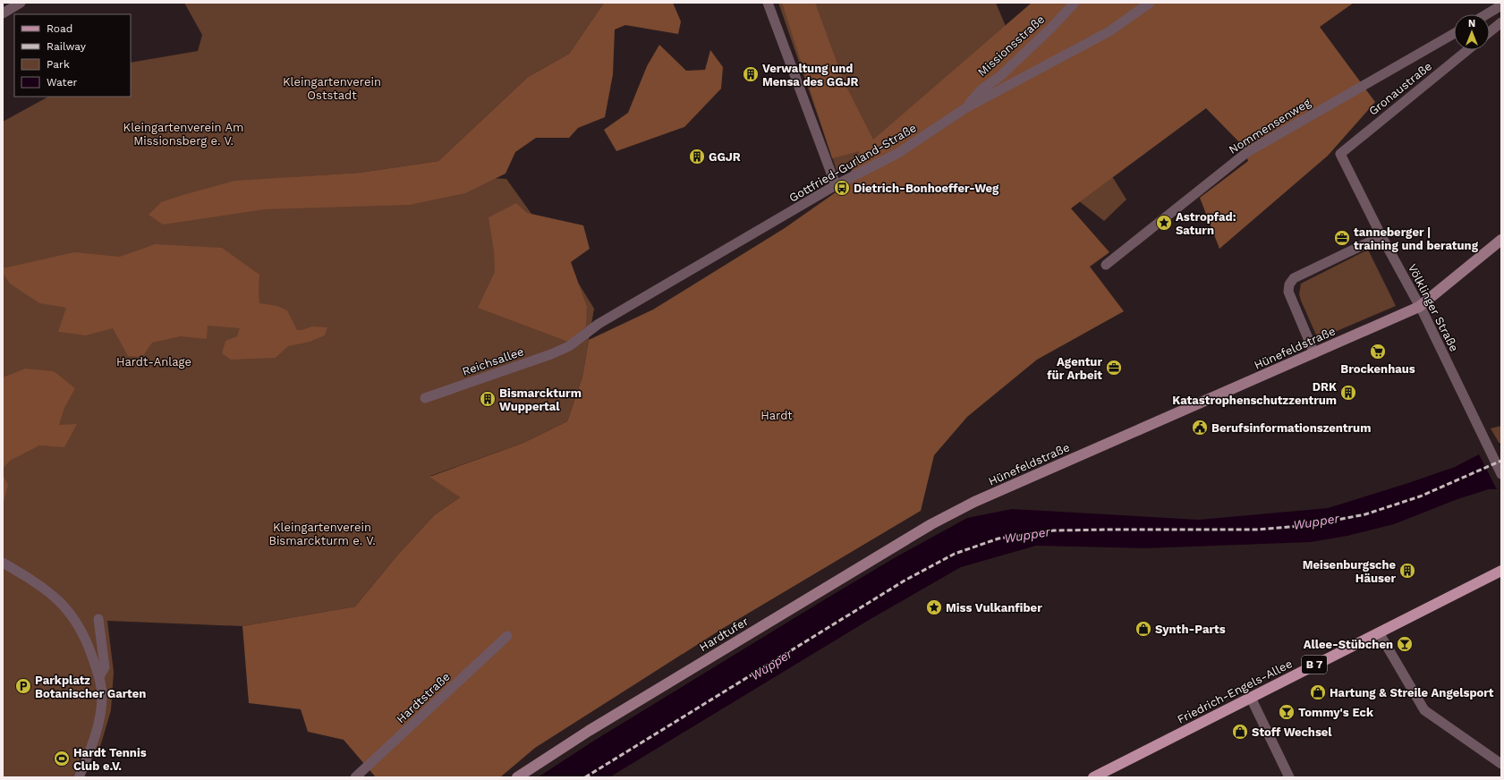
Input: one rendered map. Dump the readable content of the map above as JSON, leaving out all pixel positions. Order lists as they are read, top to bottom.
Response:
{
  "streets": {
    "main road": ["B 7", "Friedrich-Engels-Allee"],
    "street": [
      "Missionsstraße",
      "Gronaustraße",
      "Nommensenweg",
      "Gottfried-Gurland-Straße",
      "Völklinger Straße",
      "Hünefeldstraße",
      "Reichsallee",
      "Hardtufer",
      "Hardtstraße"
    ]
  },
  "crossings": [
    ["Missionsstraße", "Gottfried-Gurland-Straße"],
    ["Gronaustraße", "Völklinger Straße"],
    ["Gottfried-Gurland-Straße", "Reichsallee"],
    ["Völklinger Straße", "Hünefeldstraße"],
    ["Hünefeldstraße", "Hardtufer"]
  ],
  "water": ["Wupper"],
  "parks": [
    "Kleingartenverein Oststadt",
    "Kleingartenverein Am Missionsberg e. V.",
    "Hardt-Anlage",
    "Hardt",
    "Kleingartenverein Bismarckturm e. V."
  ],
  "places": {
    "building": [
      "Verwaltung und Mensa des GGJR",
      "GGJR",
      "DRK Katastrophenschutzzentrum",
      "Bismarckturm Wuppertal",
      "Meisenburgsche Häuser"
    ],
    "bus stop": ["Dietrich-Bonhoeffer-Weg"],
    "place": ["Astropfad: Saturn", "Miss Vulkanfiber"],
    "office": ["tanneberger | training und beratung", "Agentur für Arbeit"],
    "supermarket": ["Brockenhaus"],
    "public building": ["Berufsinformationszentrum"],
    "shop": ["Synth-Parts", "Hartung & Streile Angelsport", "Stoff Wechsel"],
    "bar": ["Allee-Stübchen", "Tommy's Eck"],
    "parking": ["Parkplatz Botanischer Garten"],
    "sports": ["Hardt Tennis Club e.V."]
  },
  "legend": [
    "Road",
    "Railway",
    "Park",
    "Water"
  ],
  "north": "top"
}
